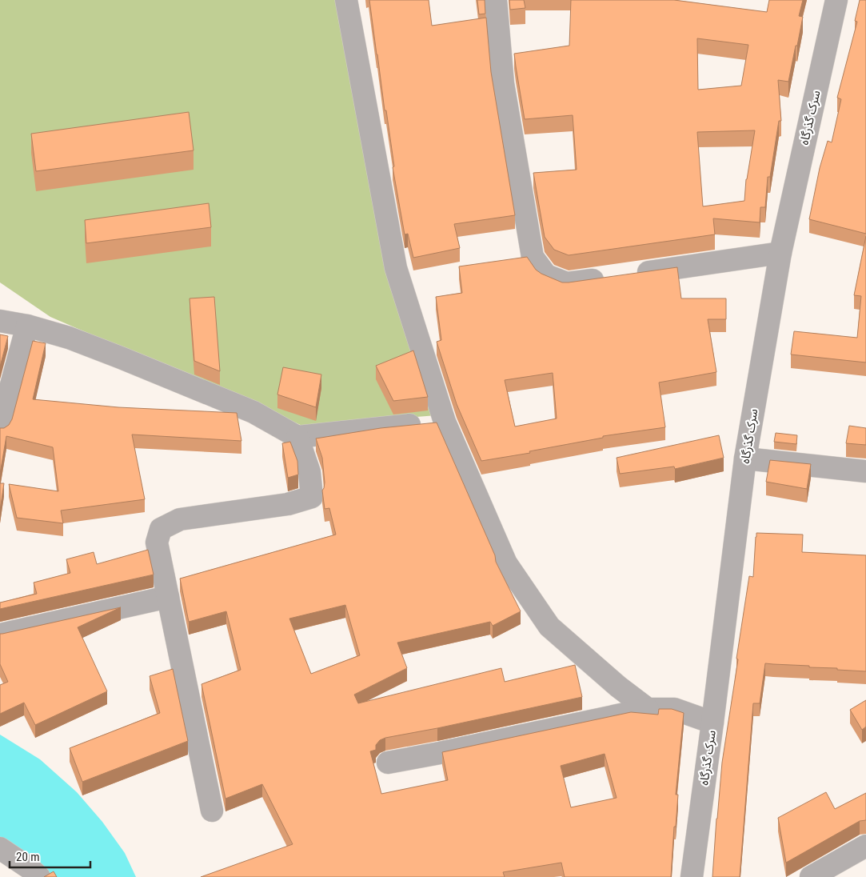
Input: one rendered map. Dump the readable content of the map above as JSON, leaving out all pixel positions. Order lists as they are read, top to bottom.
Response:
{
  "streets": {
    "street": ["سرک گذرگاه"]
  },
  "scale_bar": "20 m"
}
